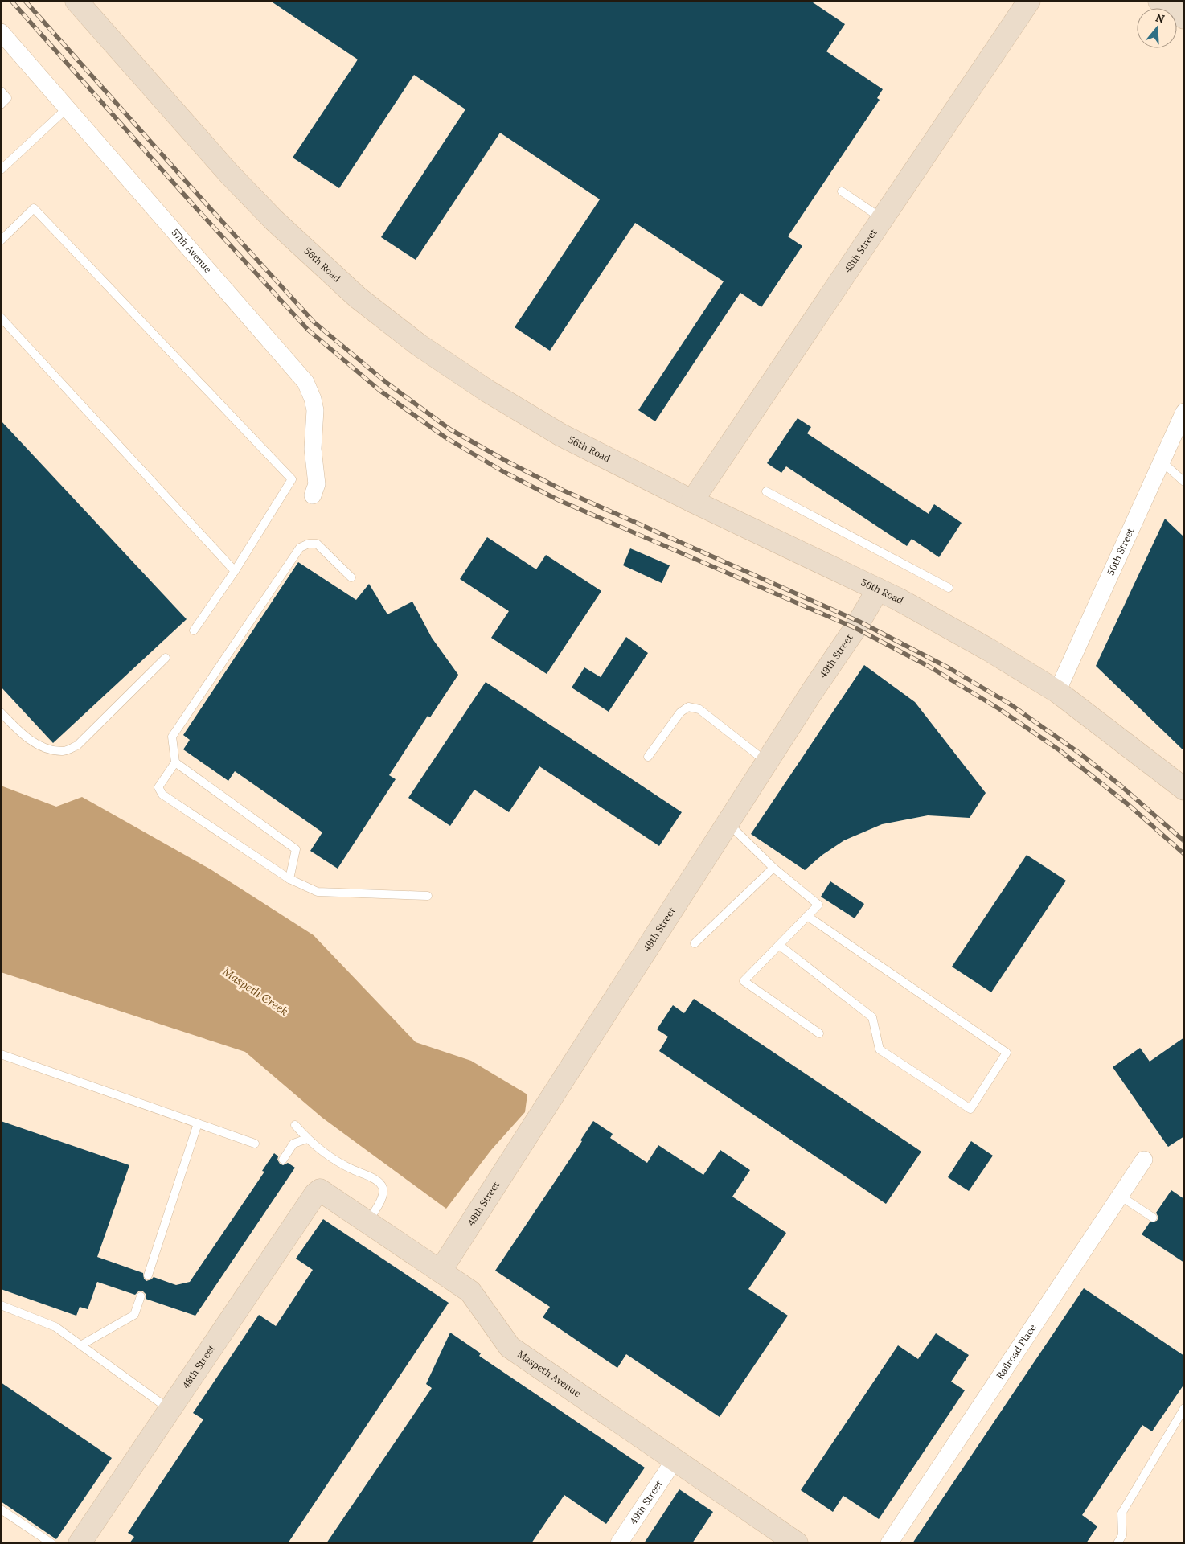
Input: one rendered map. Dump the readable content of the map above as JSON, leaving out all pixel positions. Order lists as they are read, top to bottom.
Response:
{
  "streets": {
    "main road": [
      "48th Street",
      "56th Road",
      "49th Street",
      "Maspeth Avenue"
    ],
    "street": ["57th Avenue", "50th Street", "Railroad Place"]
  },
  "crossings": [
    ["48th Street", "56th Road"],
    ["48th Street", "Maspeth Avenue"],
    ["56th Road", "50th Street"],
    ["56th Road", "49th Street"],
    ["49th Street", "Maspeth Avenue"]
  ],
  "water": ["Maspeth Creek"],
  "north": "top"
}
